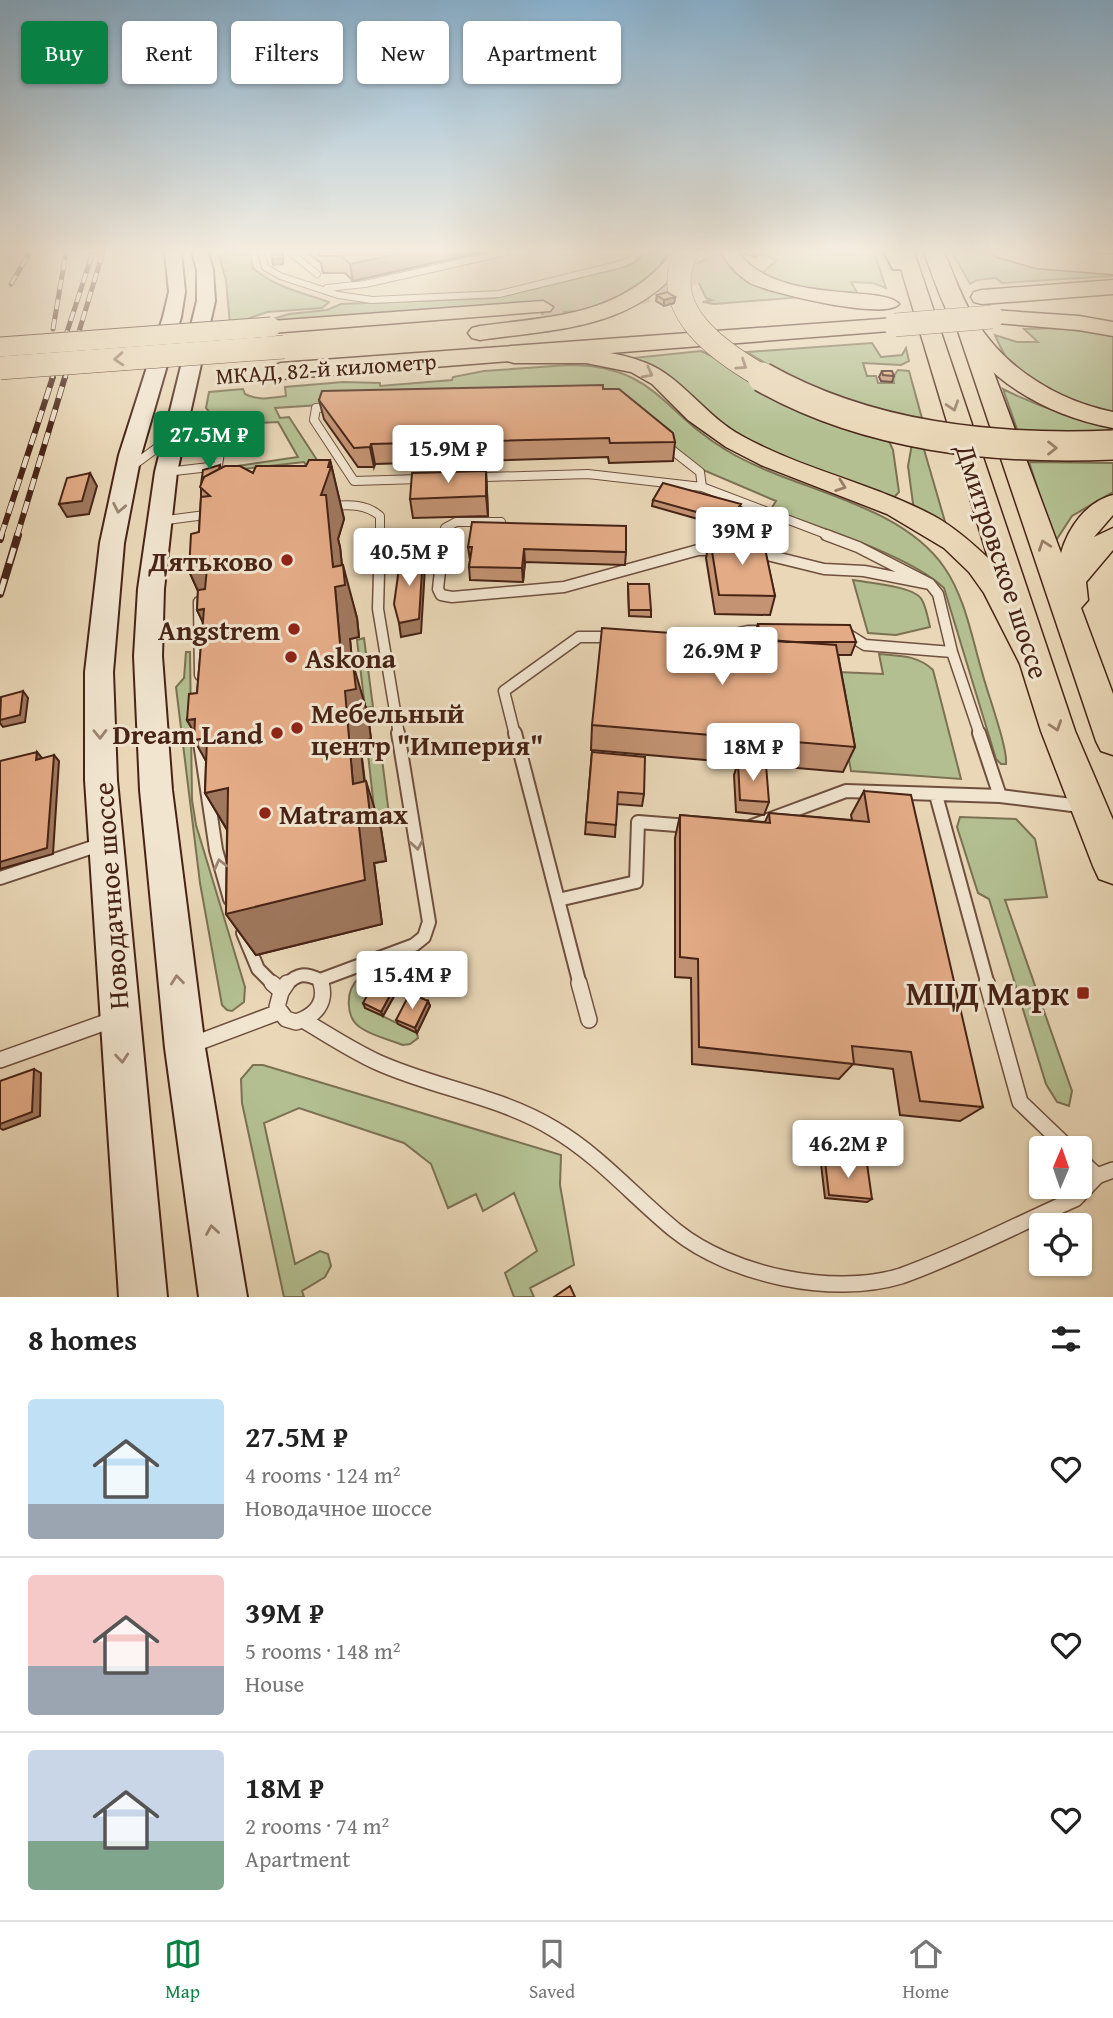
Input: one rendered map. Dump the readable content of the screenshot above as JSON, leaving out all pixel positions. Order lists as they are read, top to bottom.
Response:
{
  "streets": {
    "highway": ["МКАД, 82-й километр", "Дмитровское шоссе"],
    "main road": ["Новодачное шоссе"]
  },
  "places": {
    "other": [
      "Дятьково",
      "Angstrem",
      "Askona",
      "Мебельный центр \"Империя\"",
      "Dream Land",
      "Matramax"
    ],
    "transit": ["МЦД Марк"]
  },
  "north": "top",
  "page": {
    "chip": [
      "Buy",
      "Rent",
      "Filters",
      "New",
      "Apartment"
    ],
    "price": [
      "27.5M ₽",
      "15.9M ₽",
      "39M ₽",
      "40.5M ₽",
      "26.9M ₽",
      "18M ₽",
      "15.4M ₽",
      "46.2M ₽"
    ],
    "heading": "8 homes",
    "list": [
      {
        "name": "27.5M ₽",
        "note": "4 rooms · 124 m² · Новодачное шоссе"
      },
      {
        "name": "39M ₽",
        "note": "5 rooms · 148 m² · House"
      },
      {
        "name": "18M ₽",
        "note": "2 rooms · 74 m² · Apartment"
      }
    ],
    "tabs": ["Map", "Saved", "Home"]
  }
}
